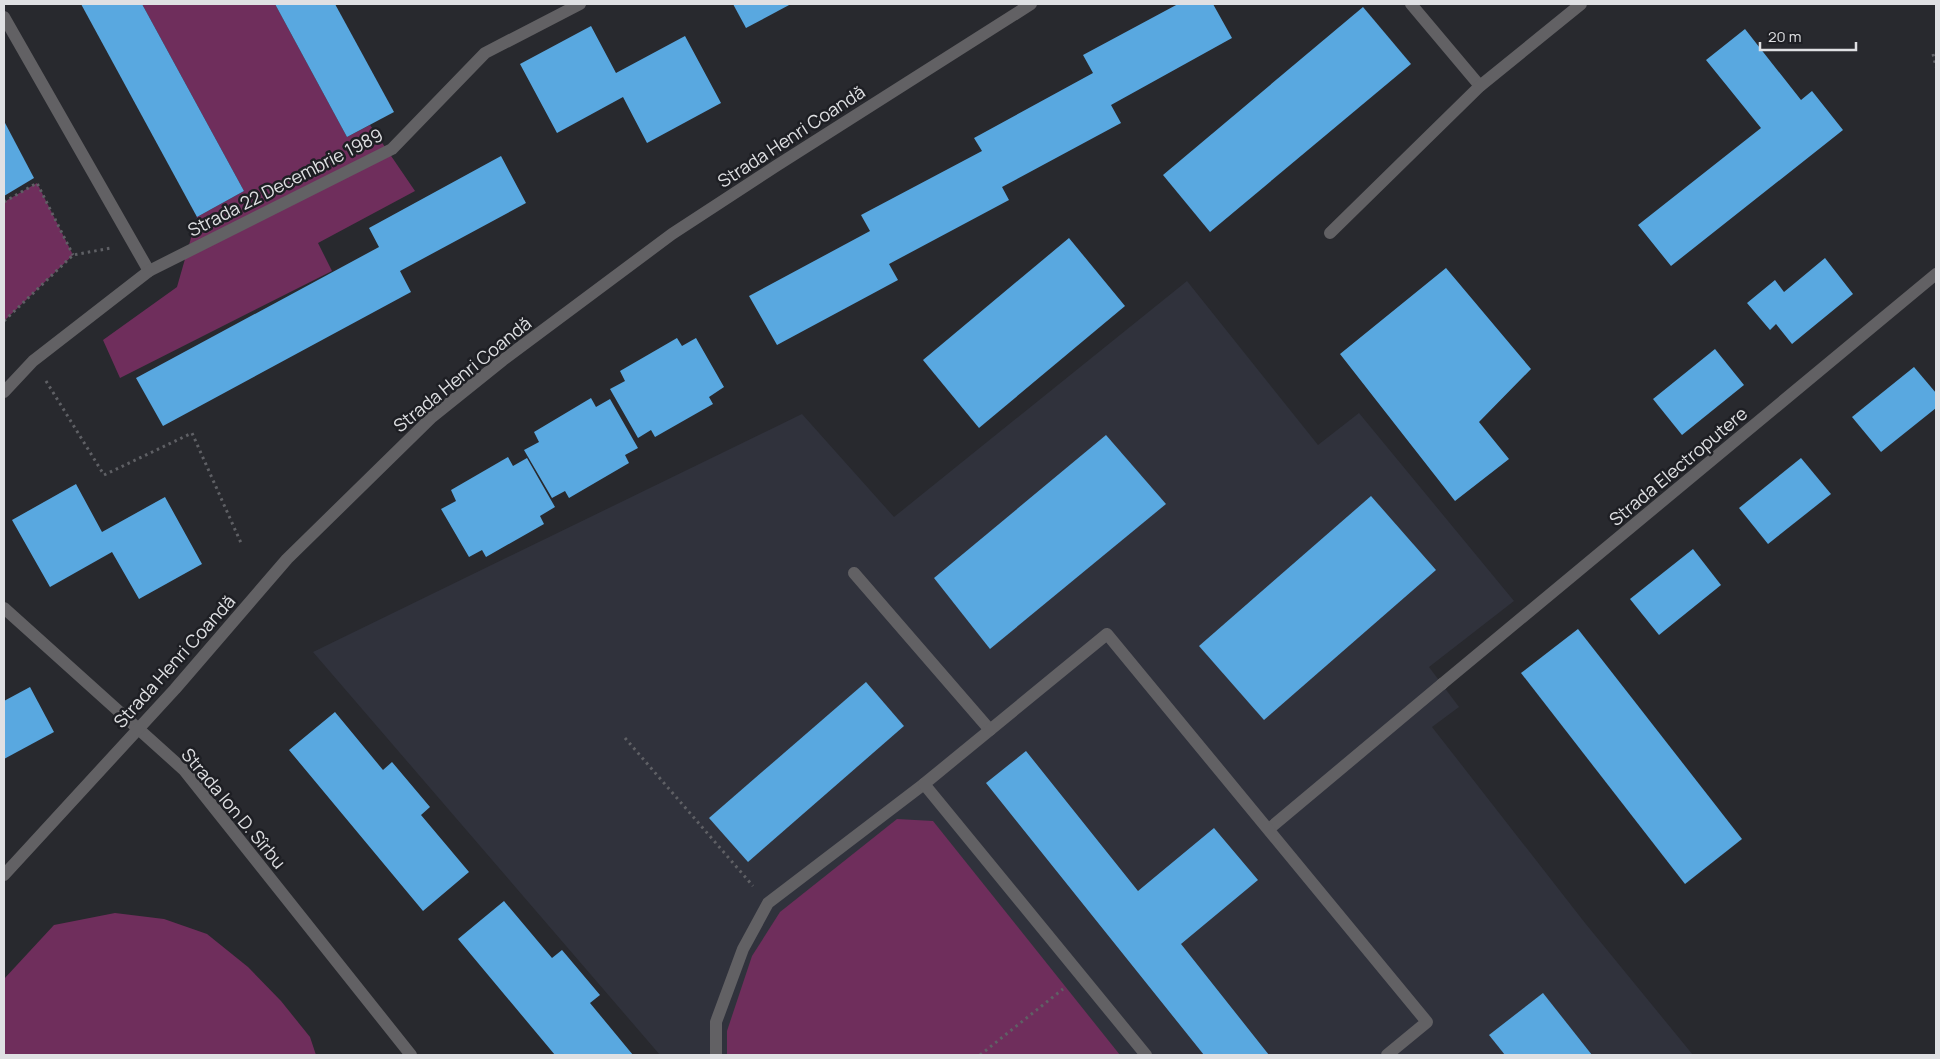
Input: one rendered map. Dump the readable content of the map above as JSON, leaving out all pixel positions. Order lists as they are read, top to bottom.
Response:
{
  "streets": {
    "street": [
      "Strada Henri Coandă",
      "Strada 22 Decembrie 1989",
      "Strada Electroputere",
      "Strada Ion D. Sîrbu"
    ]
  },
  "crossings": [
    ["Strada Henri Coandă", "Strada Ion D. Sîrbu"]
  ],
  "scale_bar": "20 m"
}
